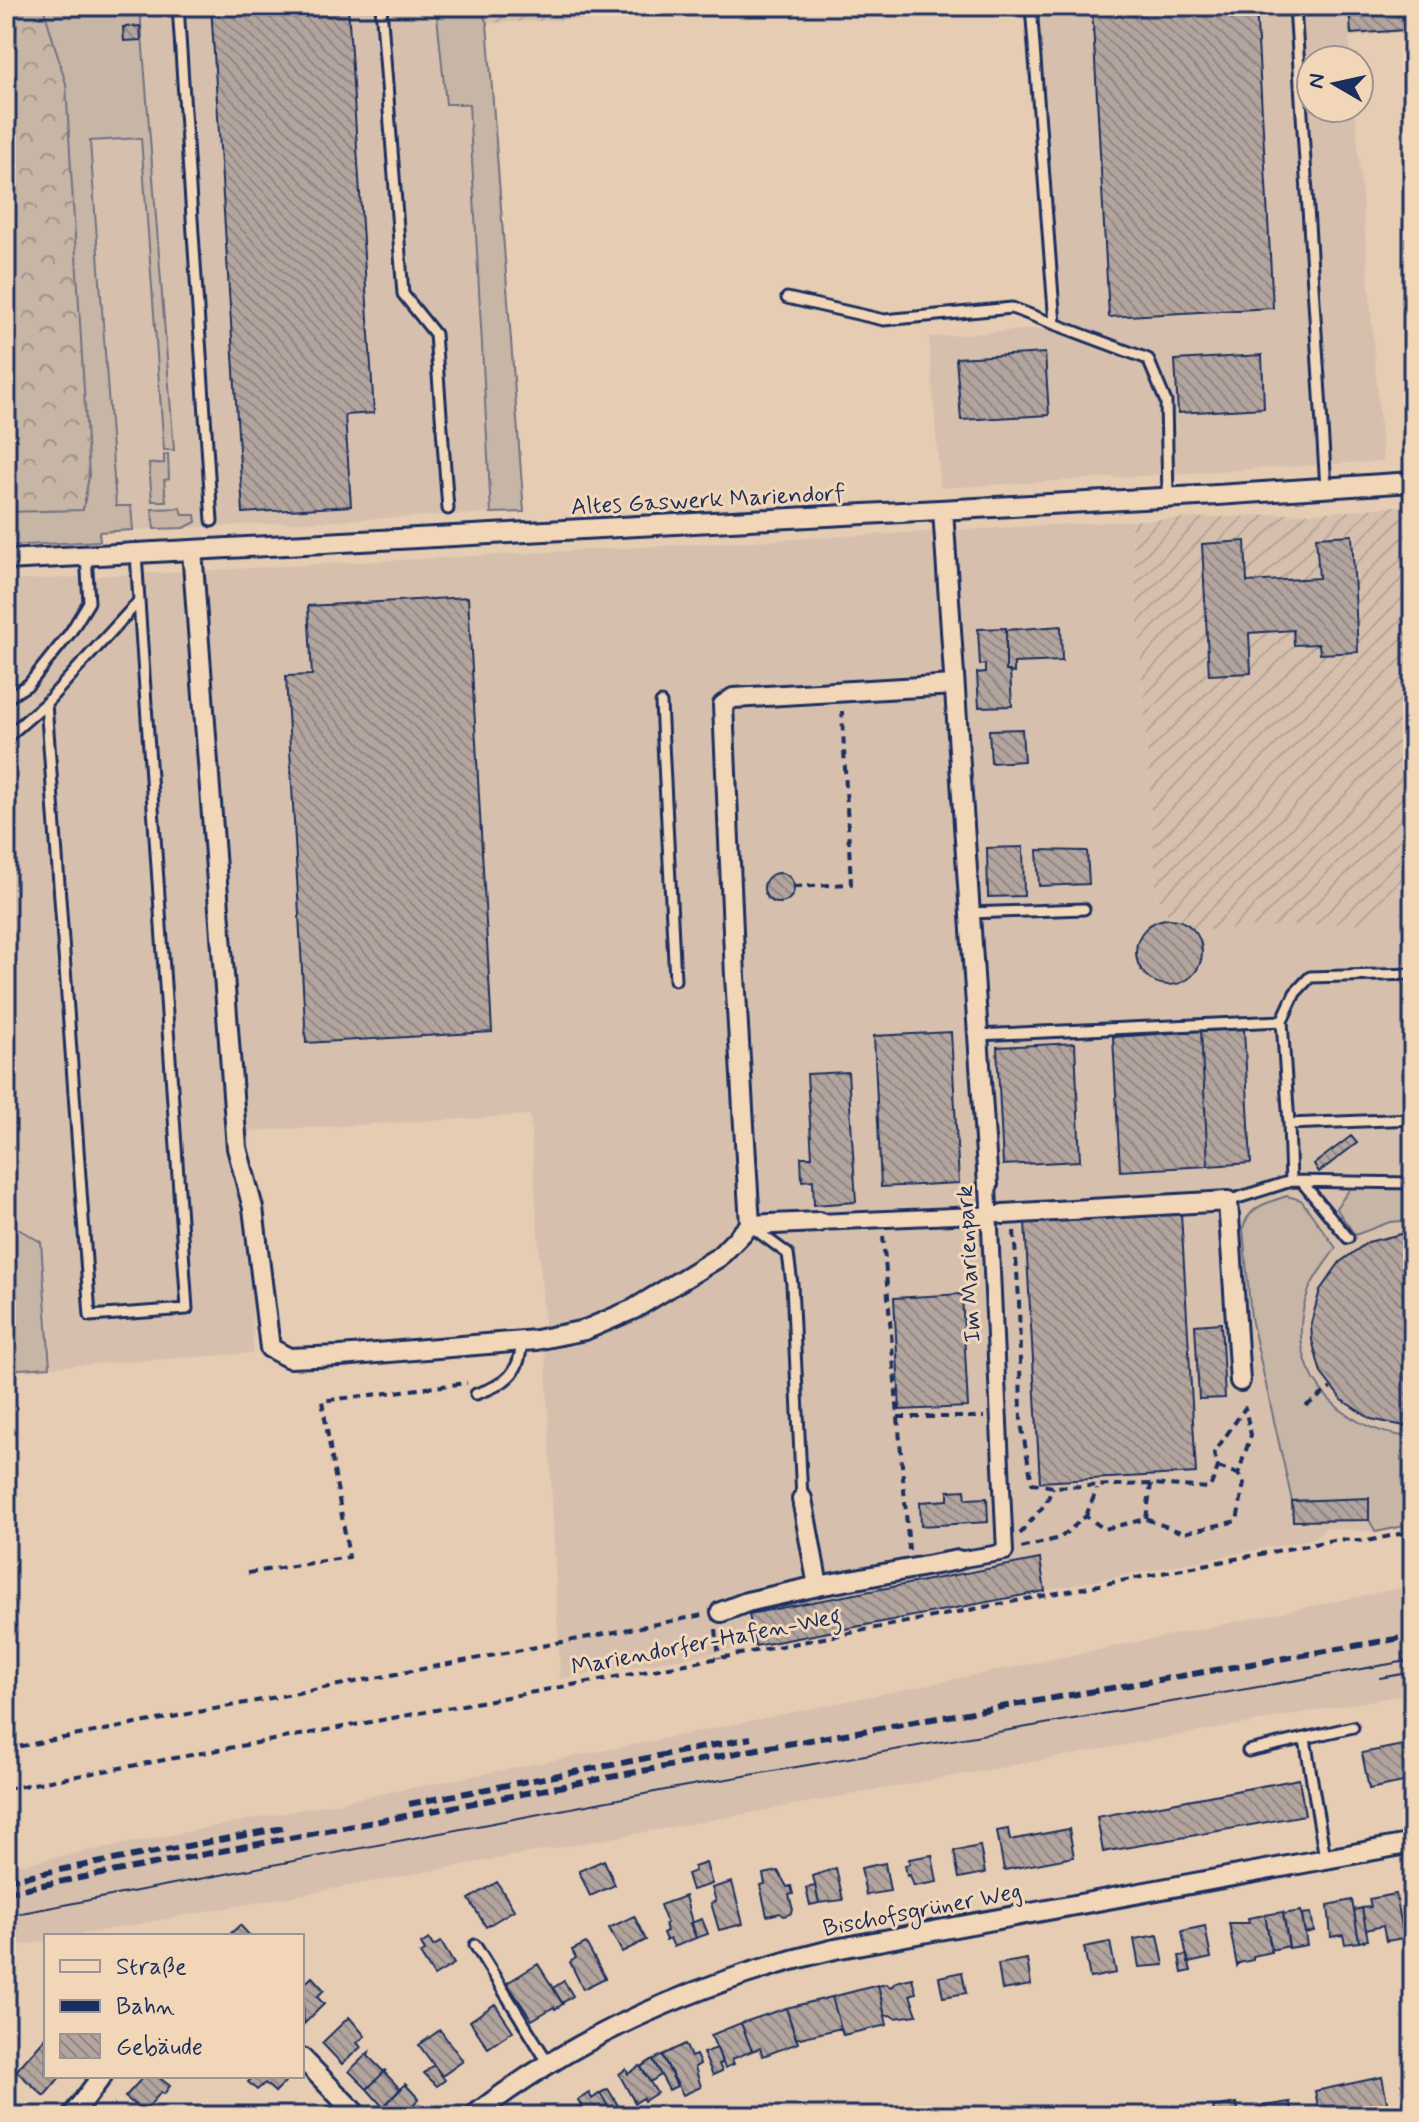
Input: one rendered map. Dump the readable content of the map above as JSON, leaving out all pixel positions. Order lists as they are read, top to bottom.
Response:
{
  "streets": {
    "street": ["Altes Gaswerk Mariendorf", "Im Marienpark", "Bischofsgrüner Weg"],
    "path": ["Mariendorfer-Hafen-Weg"]
  },
  "crossings": [
    ["Altes Gaswerk Mariendorf", "Im Marienpark"]
  ],
  "legend": ["Straße", "Bahn", "Gebäude"],
  "north": "left"
}
